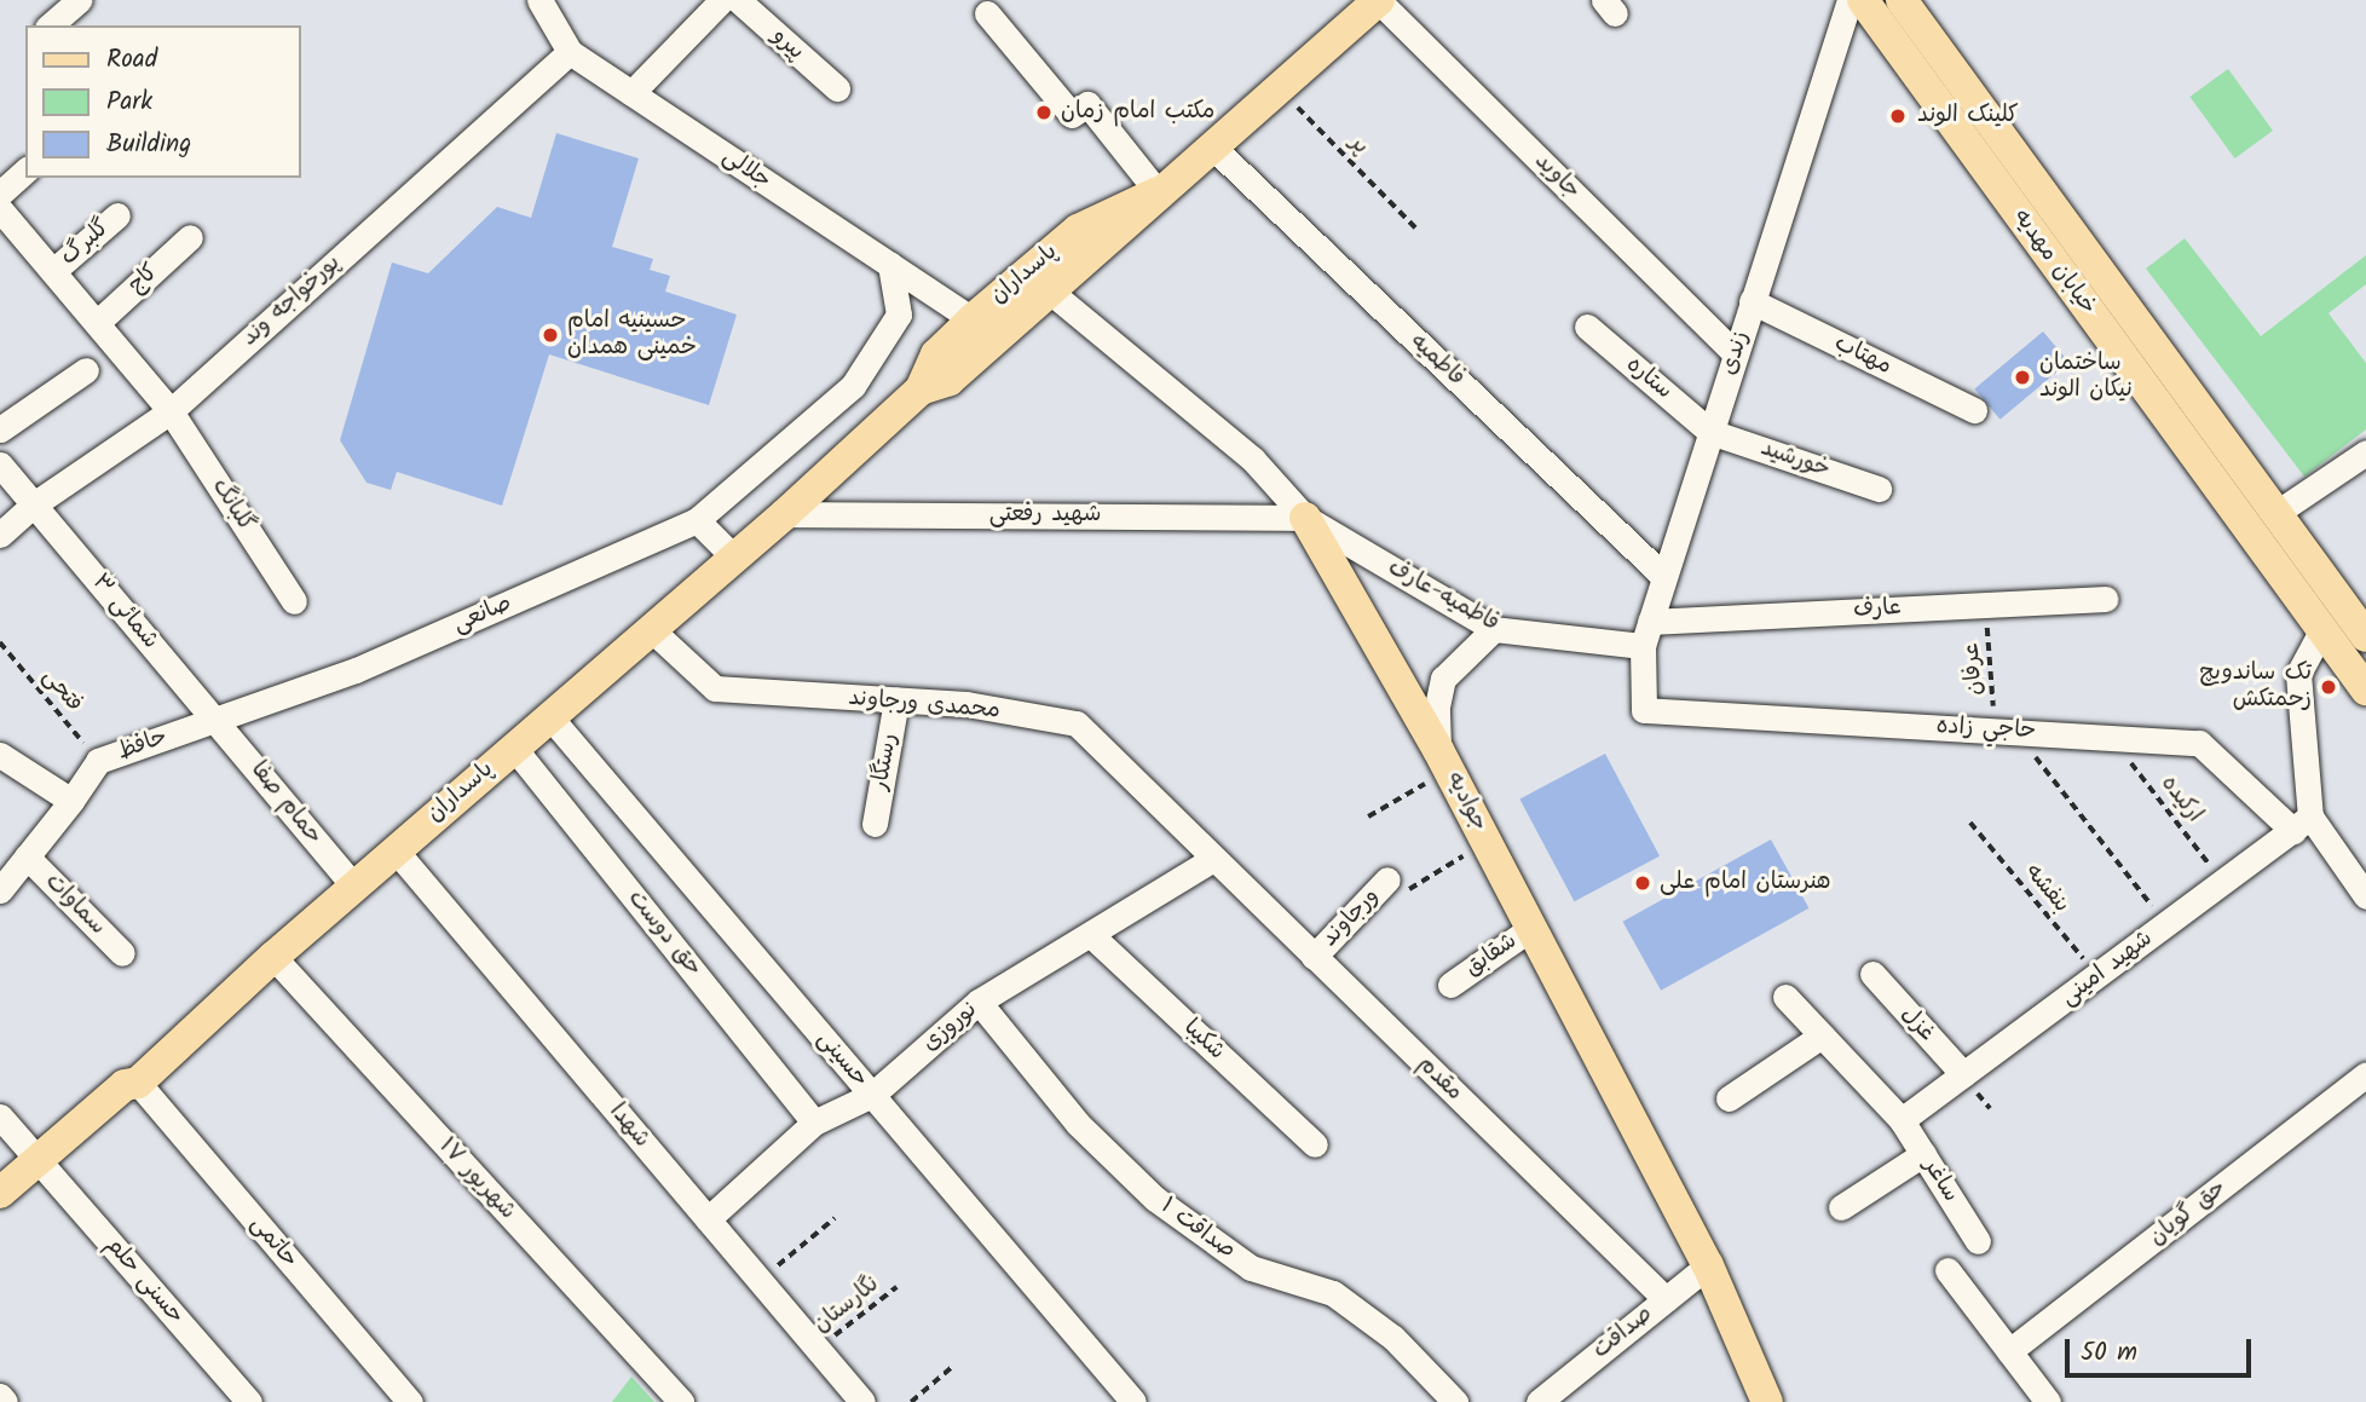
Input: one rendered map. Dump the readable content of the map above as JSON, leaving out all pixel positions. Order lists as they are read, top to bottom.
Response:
{
  "streets": {
    "main road": ["خیابان مهدیه", "پاسداران", "جوادیه"],
    "street": [
      "پیرو",
      "جلالی",
      "جاوید",
      "گلبرگ",
      "کاج",
      "پورخواجه وند",
      "زندی",
      "مهتاب",
      "فاطمیه",
      "ستاره",
      "خورشید",
      "گلبانگ",
      "شهید رفعتی",
      "فاطمیه-عارف",
      "عارف",
      "شمائی ۳",
      "صانعی",
      "محمدی ورجاوند",
      "حاجي زاده",
      "حافظ",
      "رستگار",
      "حمام صفا",
      "سماوات",
      "ورجاوند",
      "حق دوست",
      "شقابق",
      "شهید امینی",
      "غزل",
      "نوروزی",
      "شکیبا",
      "حسینی",
      "مقدم",
      "شهدا",
      "۱۷ شهریور",
      "ساغر",
      "حق گویان",
      "صداقت ۱",
      "حاتمی",
      "حسنی حلم",
      "صداقت"
    ],
    "path": [
      "پر",
      "عرفان",
      "فتحی",
      "ارکیده",
      "بنفشه",
      "نگارستان"
    ]
  },
  "crossings": [
    ["پر", "پاسداران"],
    ["جلالی", "پاسداران"],
    ["جلالی", "پورخواجه وند"],
    ["جلالی", "صانعی"],
    ["جاوید", "پاسداران"],
    ["جاوید", "زندی"],
    ["گلبرگ", "گلبانگ"],
    ["پاسداران", "فاطمیه"],
    ["پاسداران", "شهید رفعتی"],
    ["پاسداران", "محمدی ورجاوند"],
    ["پاسداران", "جوادیه"],
    ["پاسداران", "حمام صفا"],
    ["پاسداران", "حق دوست"],
    ["پاسداران", "حسینی"],
    ["پاسداران", "شهدا"],
    ["پاسداران", "۱۷ شهریور"],
    ["پاسداران", "حاتمی"],
    ["پاسداران", "حسنی حلم"],
    ["کاج", "گلبانگ"],
    ["پورخواجه وند", "گلبانگ"],
    ["پورخواجه وند", "شمائی ۳"],
    ["زندی", "مهتاب"],
    ["زندی", "فاطمیه"],
    ["زندی", "ستاره"],
    ["زندی", "خورشید"],
    ["زندی", "فاطمیه-عارف"],
    ["زندی", "عارف"],
    ["زندی", "حاجي زاده"],
    ["ستاره", "خورشید"],
    ["شهید رفعتی", "فاطمیه-عارف"],
    ["شهید رفعتی", "جوادیه"],
    ["فاطمیه-عارف", "عارف"],
    ["فاطمیه-عارف", "جوادیه"],
    ["عارف", "عرفان"],
    ["شمائی ۳", "صانعی"],
    ["شمائی ۳", "حافظ"],
    ["شمائی ۳", "حمام صفا"],
    ["صانعی", "حافظ"],
    ["صانعی", "حمام صفا"],
    ["عرفان", "حاجي زاده"],
    ["فتحی", "حافظ"],
    ["محمدی ورجاوند", "رستگار"],
    ["محمدی ورجاوند", "نوروزی"],
    ["محمدی ورجاوند", "مقدم"],
    ["حاجي زاده", "ارکیده"],
    ["حاجي زاده", "شهید امینی"],
    ["حافظ", "حمام صفا"],
    ["حافظ", "سماوات"],
    ["ارکیده", "شهید امینی"],
    ["جوادیه", "شقابق"],
    ["جوادیه", "صداقت"],
    ["بنفشه", "شهید امینی"],
    ["ورجاوند", "مقدم"],
    ["حق دوست", "نوروزی"],
    ["شهید امینی", "غزل"],
    ["شهید امینی", "ساغر"],
    ["نوروزی", "شکیبا"],
    ["نوروزی", "حسینی"],
    ["نوروزی", "مقدم"],
    ["نوروزی", "شهدا"],
    ["نوروزی", "صداقت ۱"],
    ["مقدم", "صداقت"],
    ["شهدا", "نگارستان"]
  ],
  "places": [
    "مکتب امام زمان",
    "کلینک الوند",
    "حسینیه امام خمینی همدان",
    "ساختمان نیکان الوند",
    "تک ساندویچ زحمتکش",
    "هنرستان امام علی"
  ],
  "legend": ["Road", "Park", "Building"],
  "scale_bar": "50 m"
}
